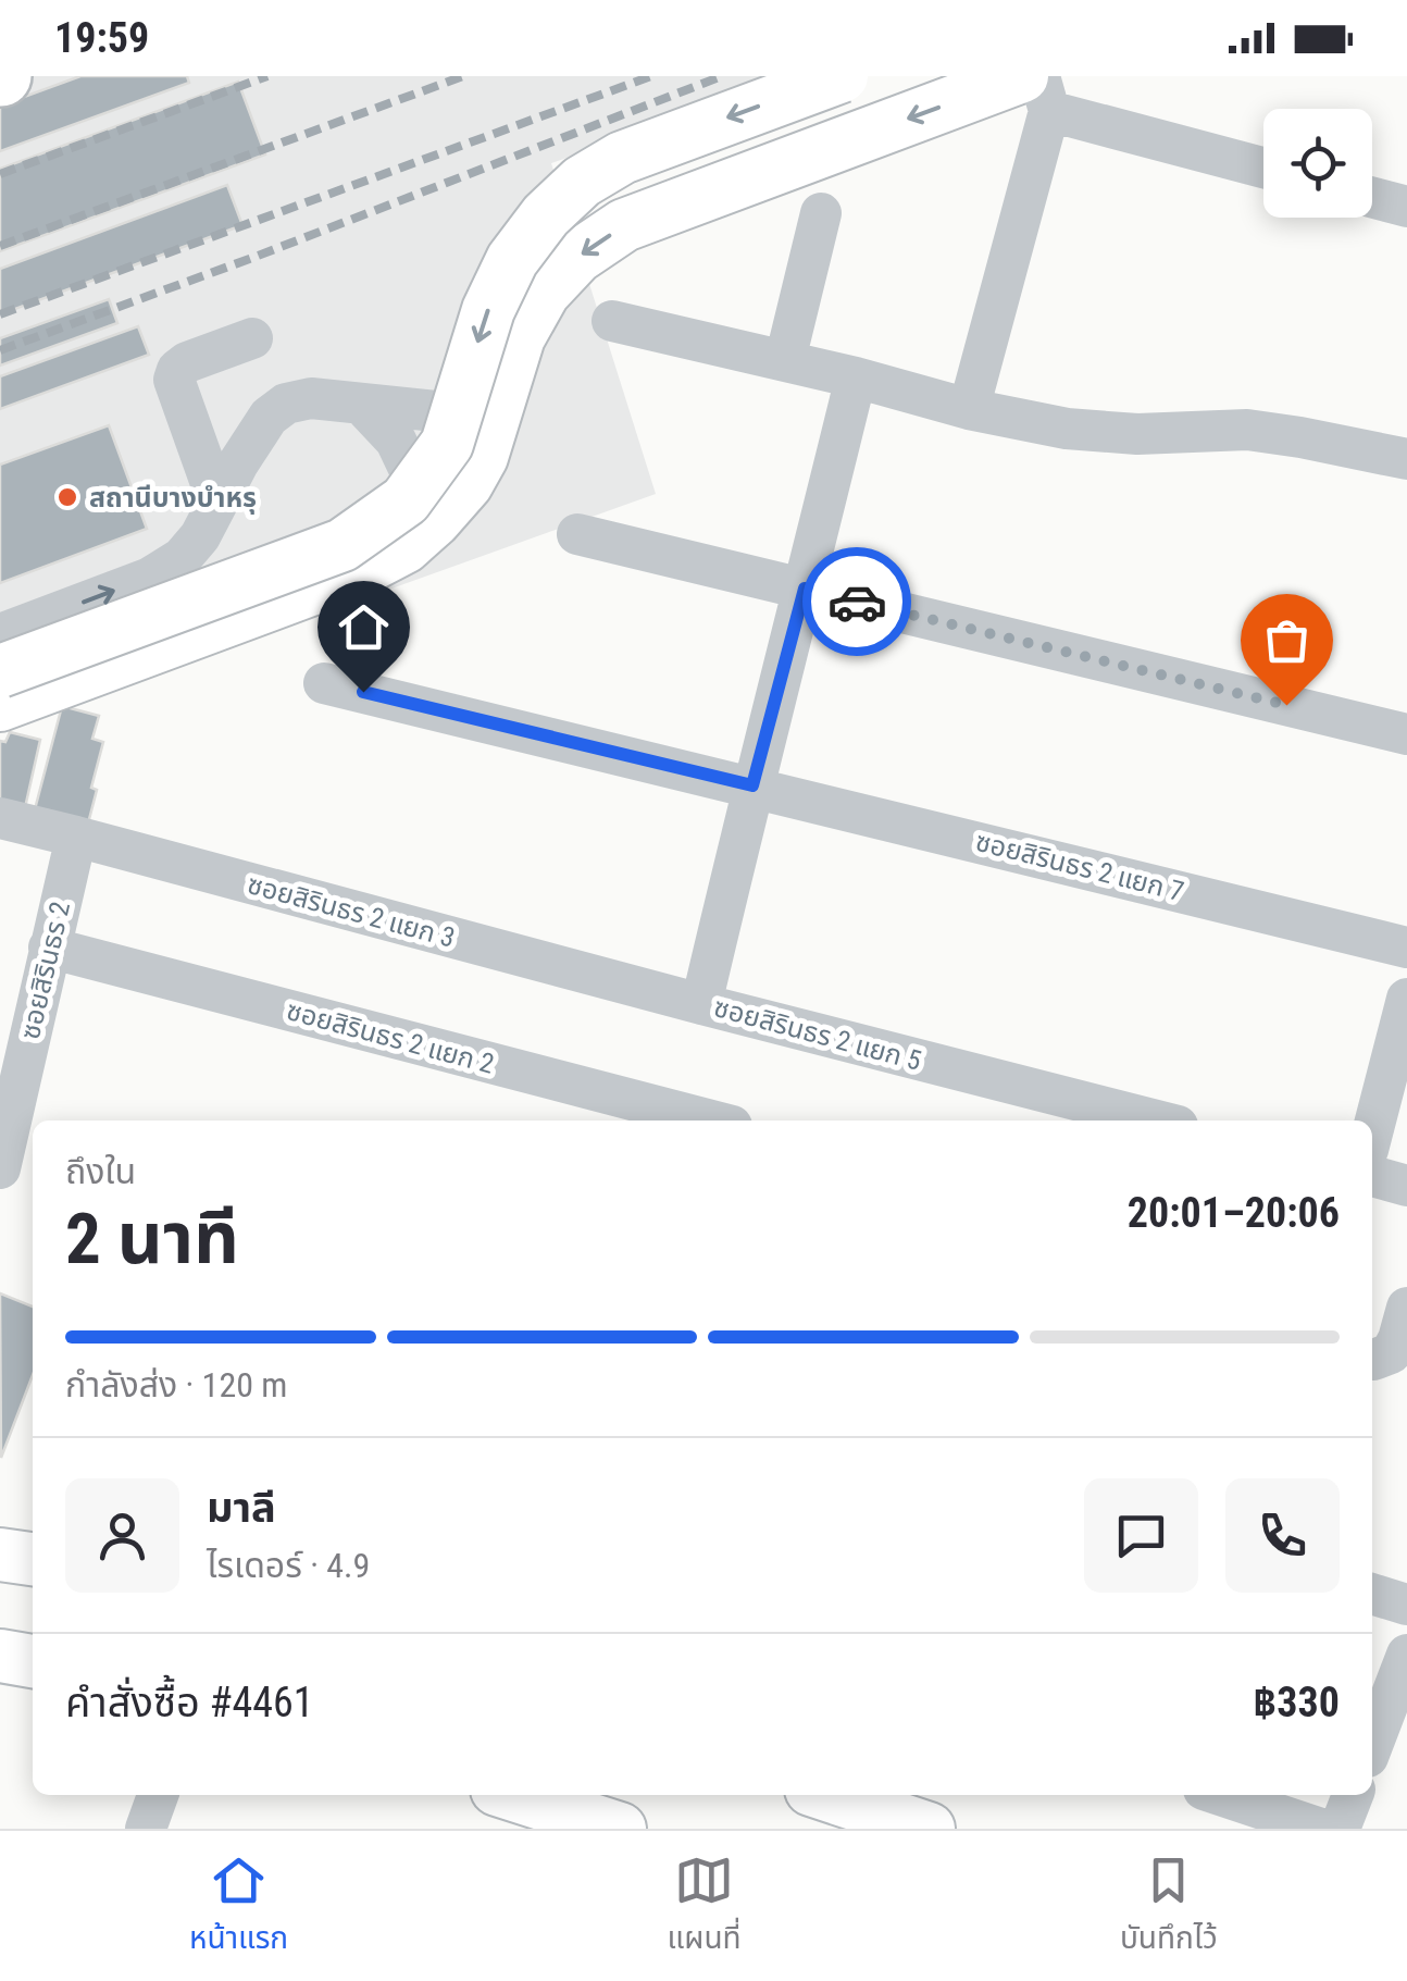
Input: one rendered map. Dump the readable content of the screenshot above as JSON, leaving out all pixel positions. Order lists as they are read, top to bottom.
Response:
{
  "streets": {
    "street": [
      "ซอยสิรินธร 2 แยก 7",
      "ซอยสิรินธร 2 แยก 3",
      "ซอยสิรินธร 2",
      "ซอยสิรินธร 2 แยก 5",
      "ซอยสิรินธร 2 แยก 2"
    ]
  },
  "crossings": [
    ["ซอยสิรินธร 2 แยก 7", "ซอยสิรินธร 2 แยก 5"],
    ["ซอยสิรินธร 2 แยก 3", "ซอยสิรินธร 2"],
    ["ซอยสิรินธร 2 แยก 3", "ซอยสิรินธร 2 แยก 5"],
    ["ซอยสิรินธร 2", "ซอยสิรินธร 2 แยก 2"]
  ],
  "places": ["สถานีบางบำหรุ"],
  "page": {
    "status": "19:59",
    "heading": ["2 นาที", "ถึงใน", "20:01–20:06"],
    "panel": [
      "มาลี",
      "ไรเดอร์ · 4.9",
      "คำสั่งซื้อ #4461",
      "฿330"
    ],
    "bar": "กำลังส่ง · 120 m",
    "tabs": ["หน้าแรก", "แผนที่", "บันทึกไว้"]
  }
}
